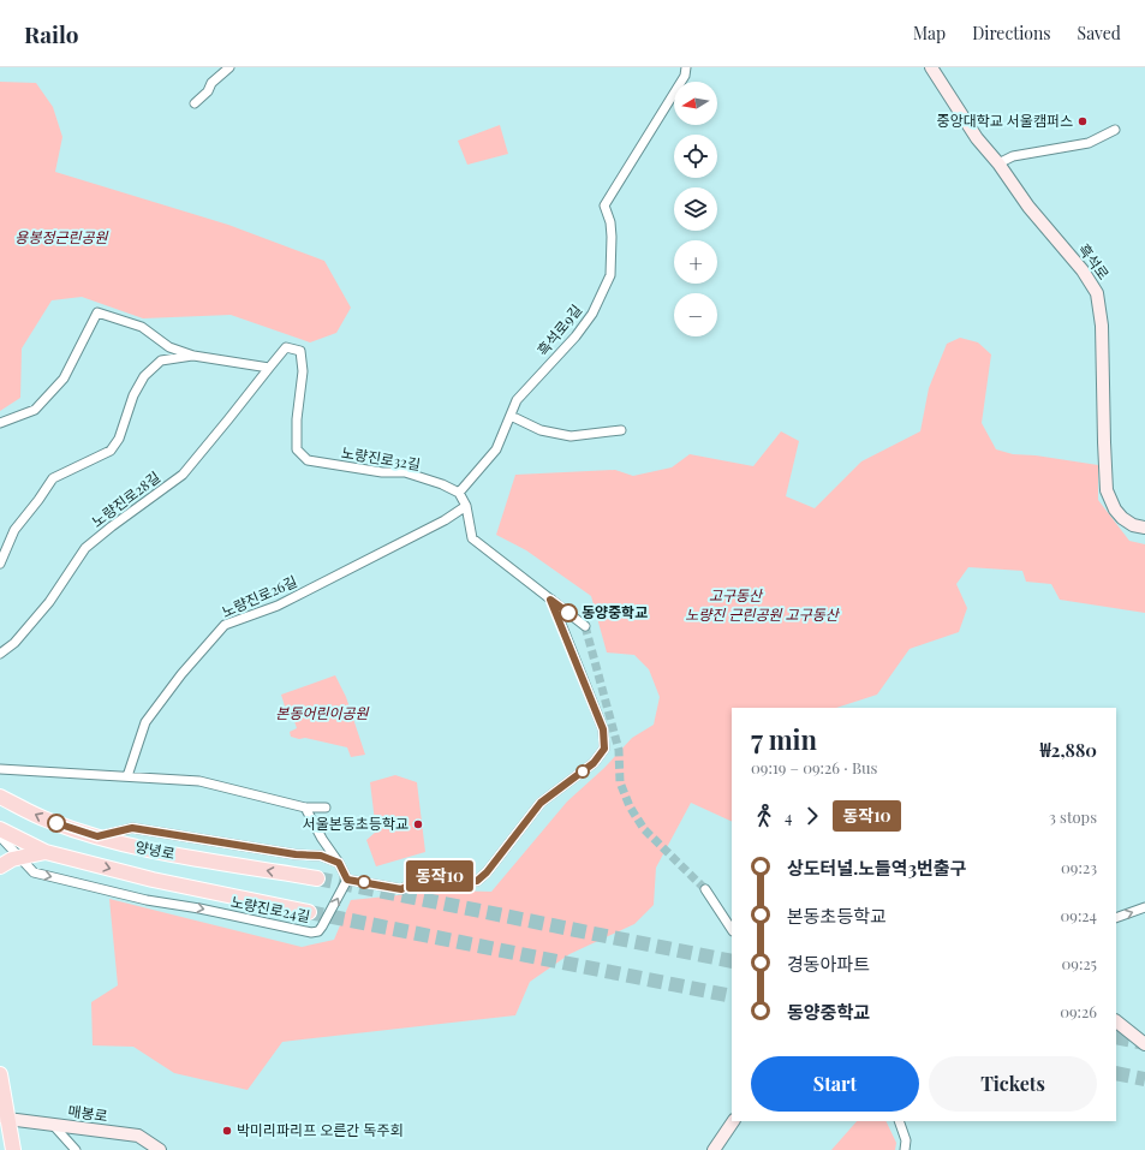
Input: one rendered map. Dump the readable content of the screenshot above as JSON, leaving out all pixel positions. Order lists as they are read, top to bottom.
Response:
{
  "streets": {
    "main road": ["양녕로"],
    "street": [
      "흑석로",
      "흑석로9길",
      "노량진로32길",
      "노량진로28길",
      "노량진로26길",
      "노량진로24길",
      "매봉로"
    ]
  },
  "crossings": [
    ["흑석로9길", "노량진로32길"],
    ["노량진로32길", "노량진로28길"]
  ],
  "parks": [
    "용봉정근린공원",
    "고구동산",
    "노량진 근린공원 고구동산",
    "본동어린이공원"
  ],
  "places": [
    "중앙대학교 서울캠퍼스",
    "동양중학교",
    "서울본동초등학교",
    "박미리파리프 오른간 독주회"
  ],
  "lines": ["bus line 동작10"],
  "north": "left",
  "page": {
    "header": "Railo",
    "nav": ["Map", "Directions", "Saved"],
    "on_map": "동작10",
    "map_buttons": ["+", "−"],
    "heading": ["7 min", "09:19 – 09:26 · Bus", "₩2,880"],
    "legs": ["4", "동작10", "3 stops"],
    "list": [
      {
        "name": "상도터널.노들역3번출구",
        "value": "09:23"
      },
      {
        "name": "본동초등학교",
        "value": "09:24"
      },
      {
        "name": "경동아파트",
        "value": "09:25"
      },
      {
        "name": "동양중학교",
        "value": "09:26"
      }
    ],
    "buttons": ["Start", "Tickets"]
  }
}
